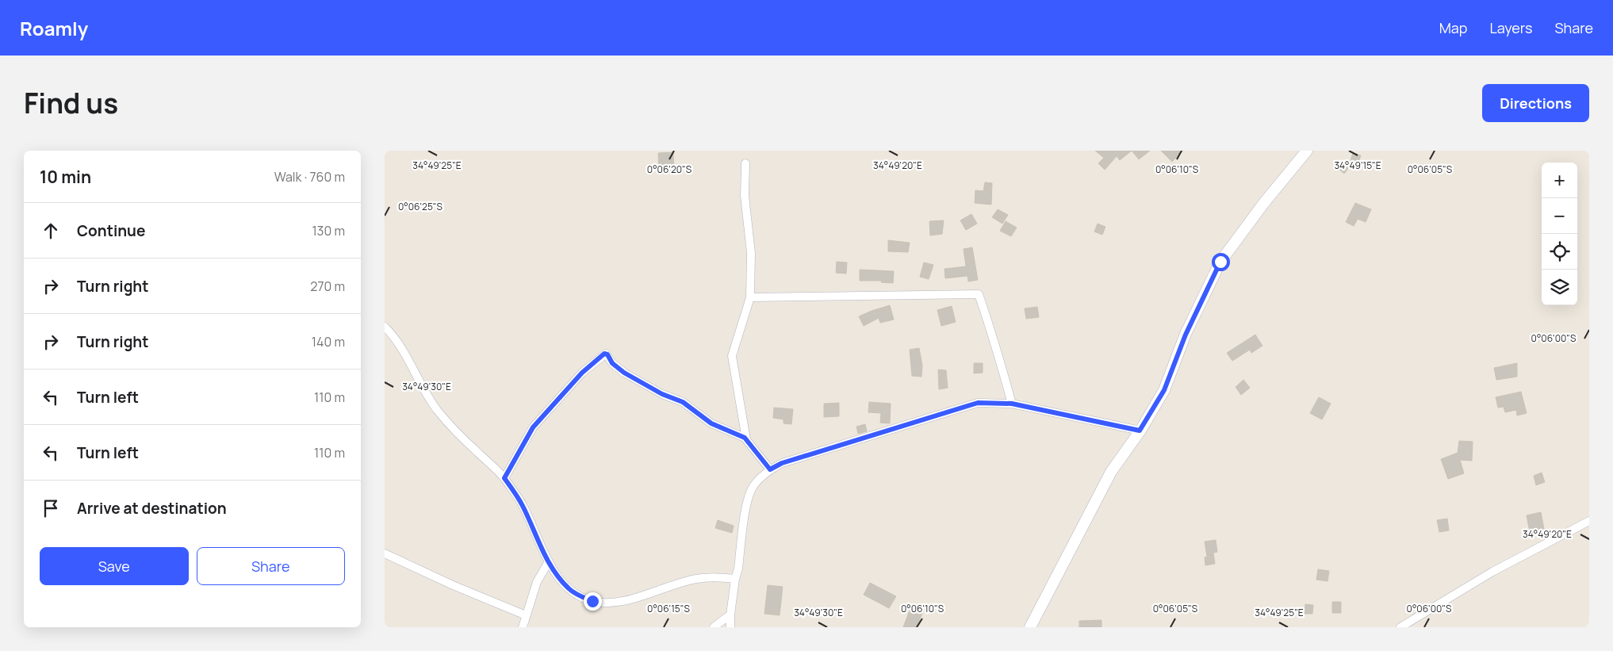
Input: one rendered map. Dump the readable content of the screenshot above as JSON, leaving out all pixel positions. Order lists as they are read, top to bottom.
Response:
{
  "page": {
    "header": "Roamly",
    "nav": ["Map", "Layers", "Share"],
    "title": "Find us",
    "buttons": [
      "Directions",
      ["Save", "Share"]
    ],
    "heading": ["10 min", "Walk · 760 m"],
    "map_buttons": ["+", "−"],
    "list": [
      ["Continue", "130 m"],
      ["Turn right", "270 m"],
      ["Turn right", "140 m"],
      ["Turn left", "110 m"],
      ["Turn left", "110 m"],
      "Arrive at destination"
    ]
  },
  "coordinates": [
    "34°49'25\"E",
    "34°49'20\"E",
    "34°49'15\"E",
    "0°06'20\"S",
    "0°06'10\"S",
    "0°06'05\"S",
    "0°06'25\"S",
    "0°06'00\"S",
    "34°49'30\"E",
    "0°06'15\"S"
  ]
}
